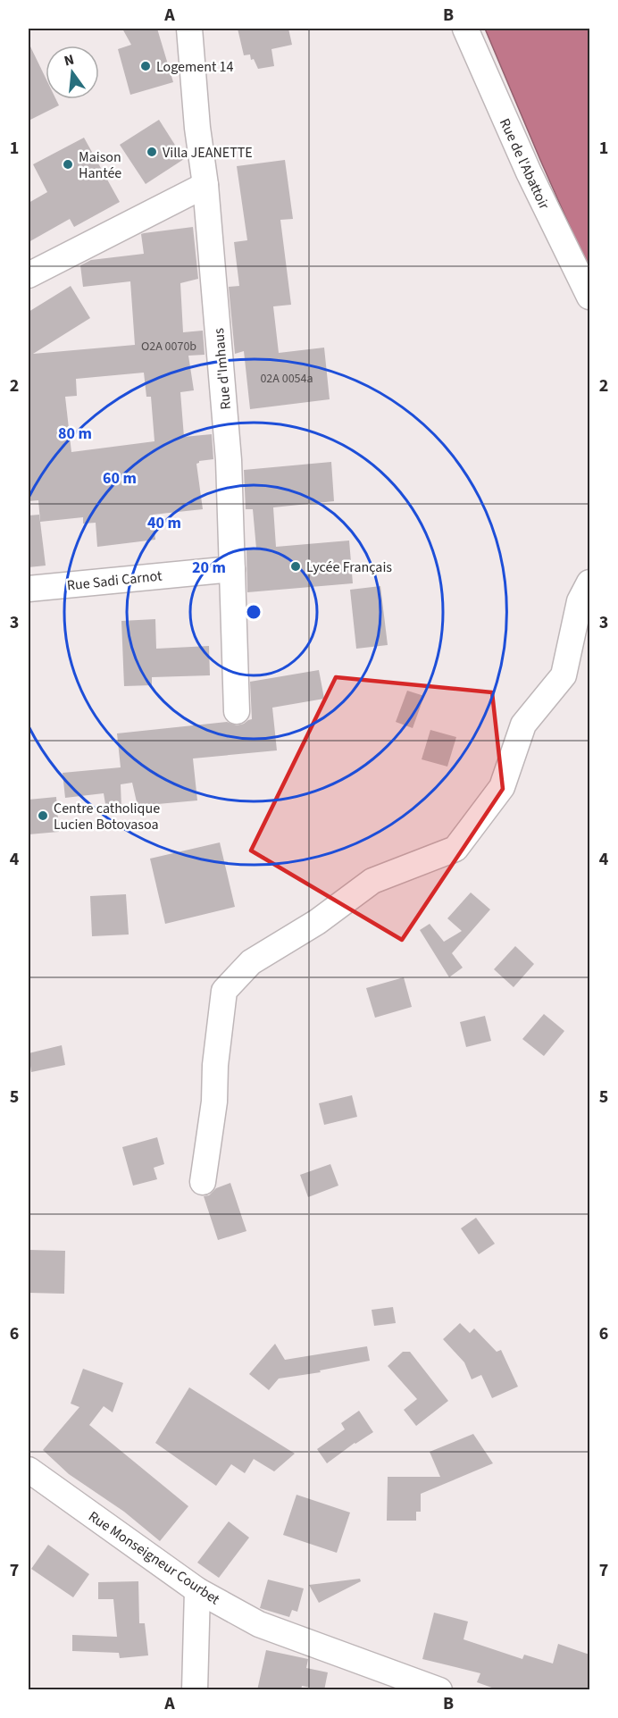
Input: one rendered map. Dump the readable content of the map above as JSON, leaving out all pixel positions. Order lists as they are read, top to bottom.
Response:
{
  "streets": {
    "street": [
      "Rue de l'Abattoir",
      "Rue d'Imhaus",
      "Rue Sadi Carnot",
      "Rue Monseigneur Courbet"
    ]
  },
  "crossings": [
    ["Rue d'Imhaus", "Rue Sadi Carnot"]
  ],
  "places": [
    "Logement 14",
    "Villa JEANETTE",
    "Maison Hantée",
    "Lycée Français",
    "Centre catholique Lucien Botovasoa"
  ],
  "house_numbers": ["O2A 0070b", "02A 0054a"],
  "north": "top",
  "grid": {
    "columns": ["A", "B"],
    "rows": [
      "1",
      "2",
      "3",
      "4",
      "5",
      "6",
      "7"
    ]
  },
  "rings": [
    "80 m",
    "60 m",
    "40 m",
    "20 m"
  ]
}
